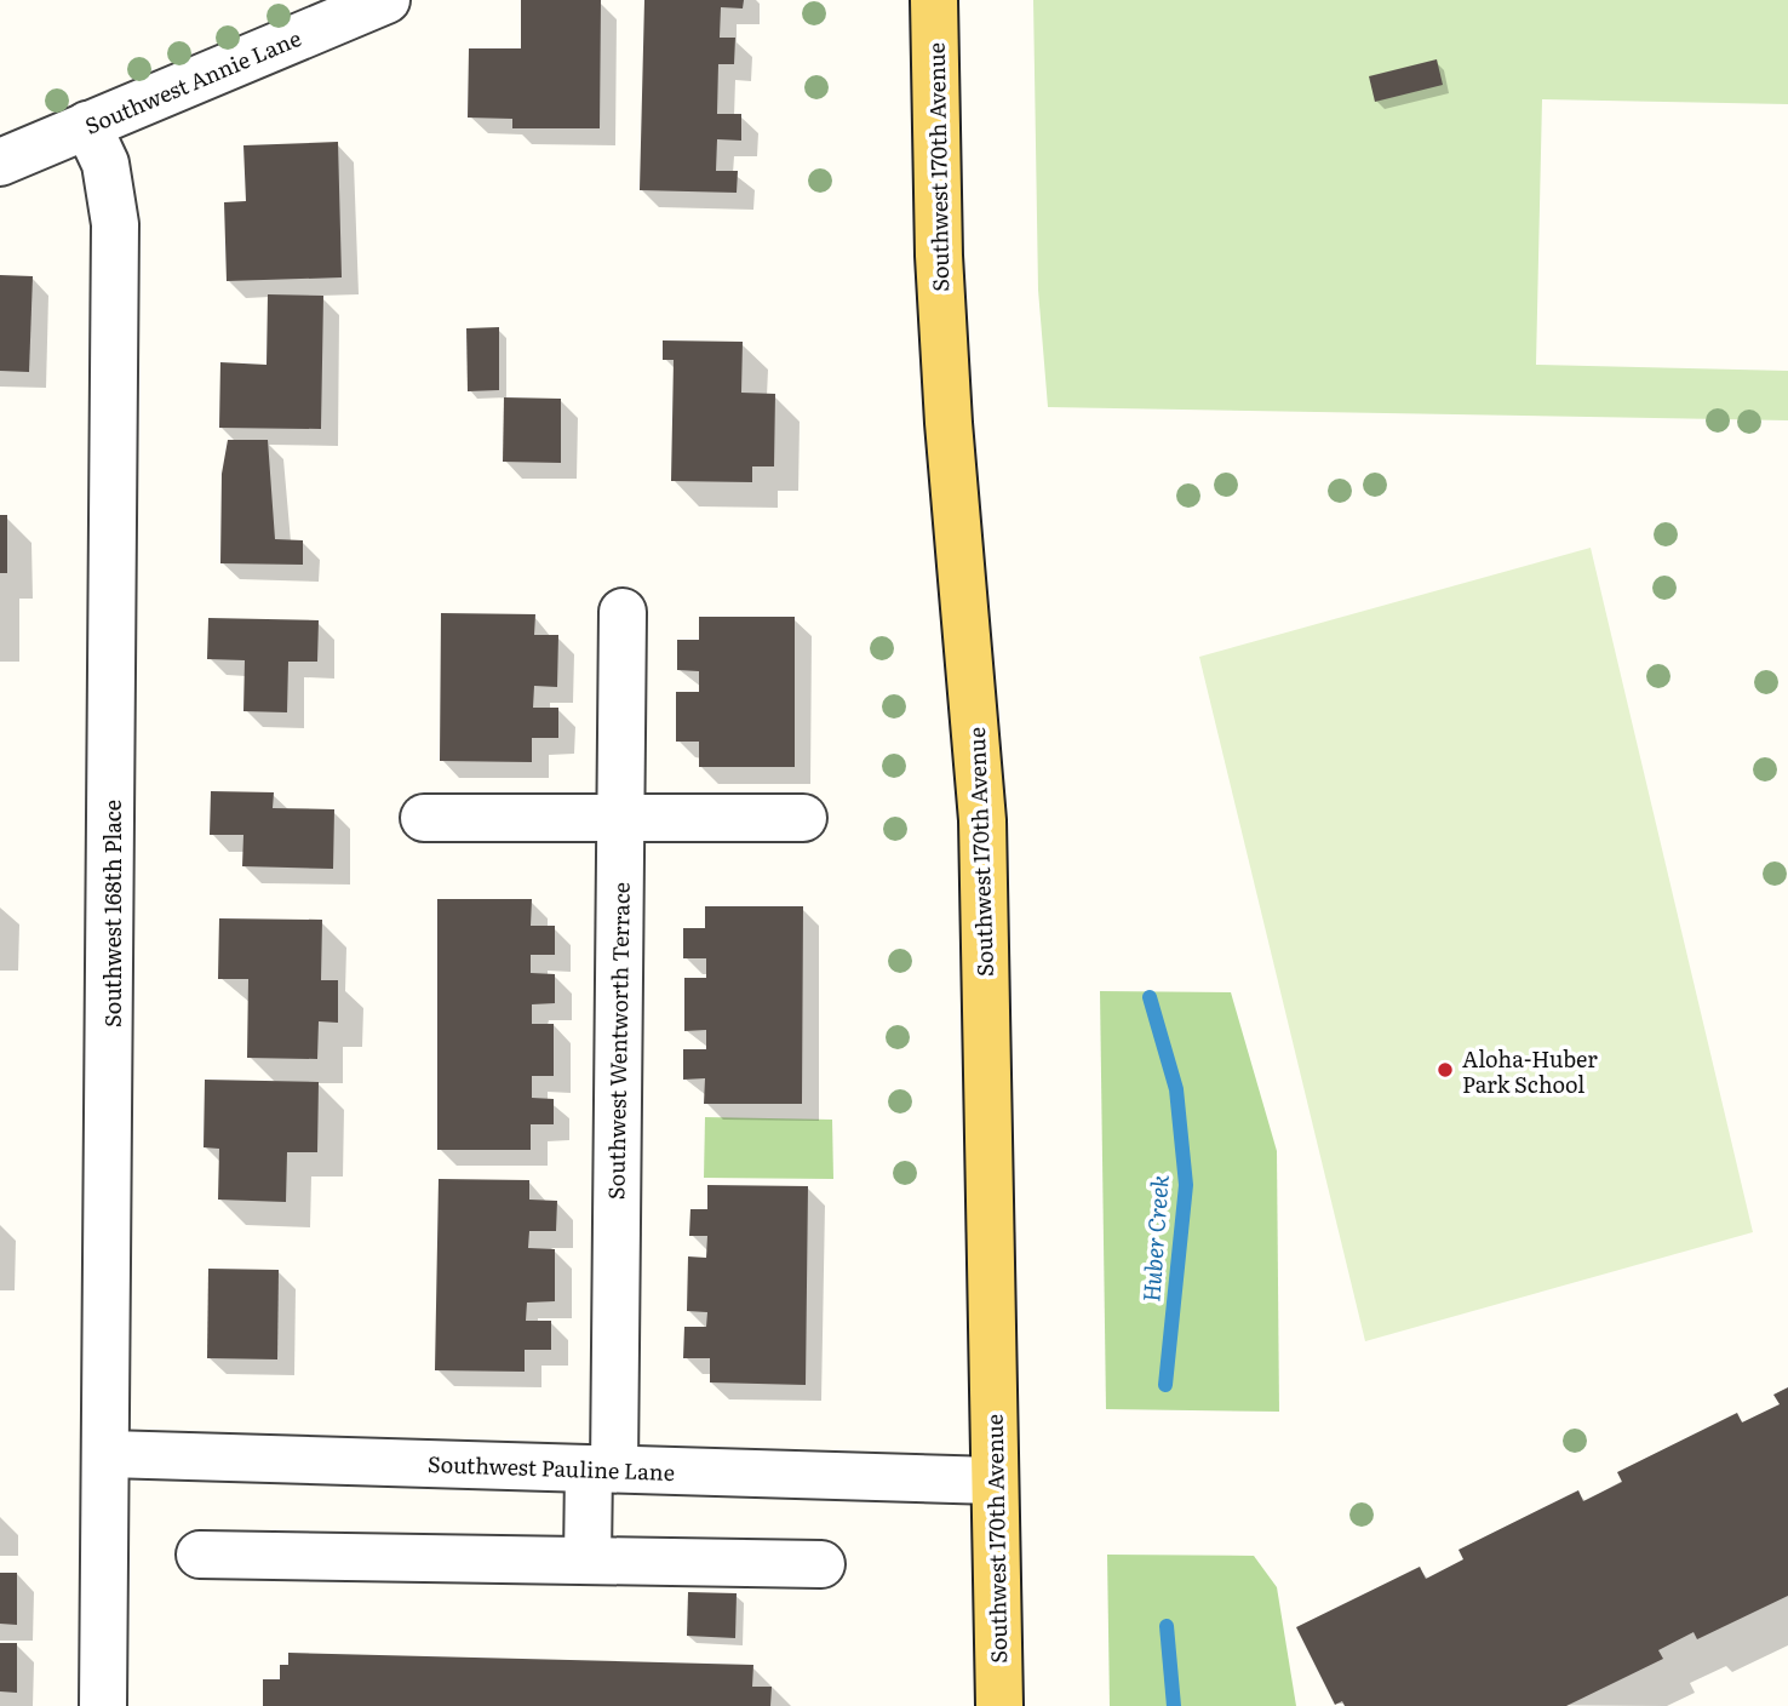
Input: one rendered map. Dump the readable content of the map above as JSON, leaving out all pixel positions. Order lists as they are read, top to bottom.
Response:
{
  "streets": {
    "main road": ["Southwest 170th Avenue"],
    "street": [
      "Southwest Annie Lane",
      "Southwest 168th Place",
      "Southwest Wentworth Terrace",
      "Southwest Pauline Lane"
    ]
  },
  "crossings": [
    ["Southwest Annie Lane", "Southwest 168th Place"],
    ["Southwest 170th Avenue", "Southwest Pauline Lane"],
    ["Southwest 168th Place", "Southwest Pauline Lane"],
    ["Southwest Wentworth Terrace", "Southwest Pauline Lane"]
  ],
  "water": ["Huber Creek"],
  "places": ["Aloha-Huber Park School"]
}
